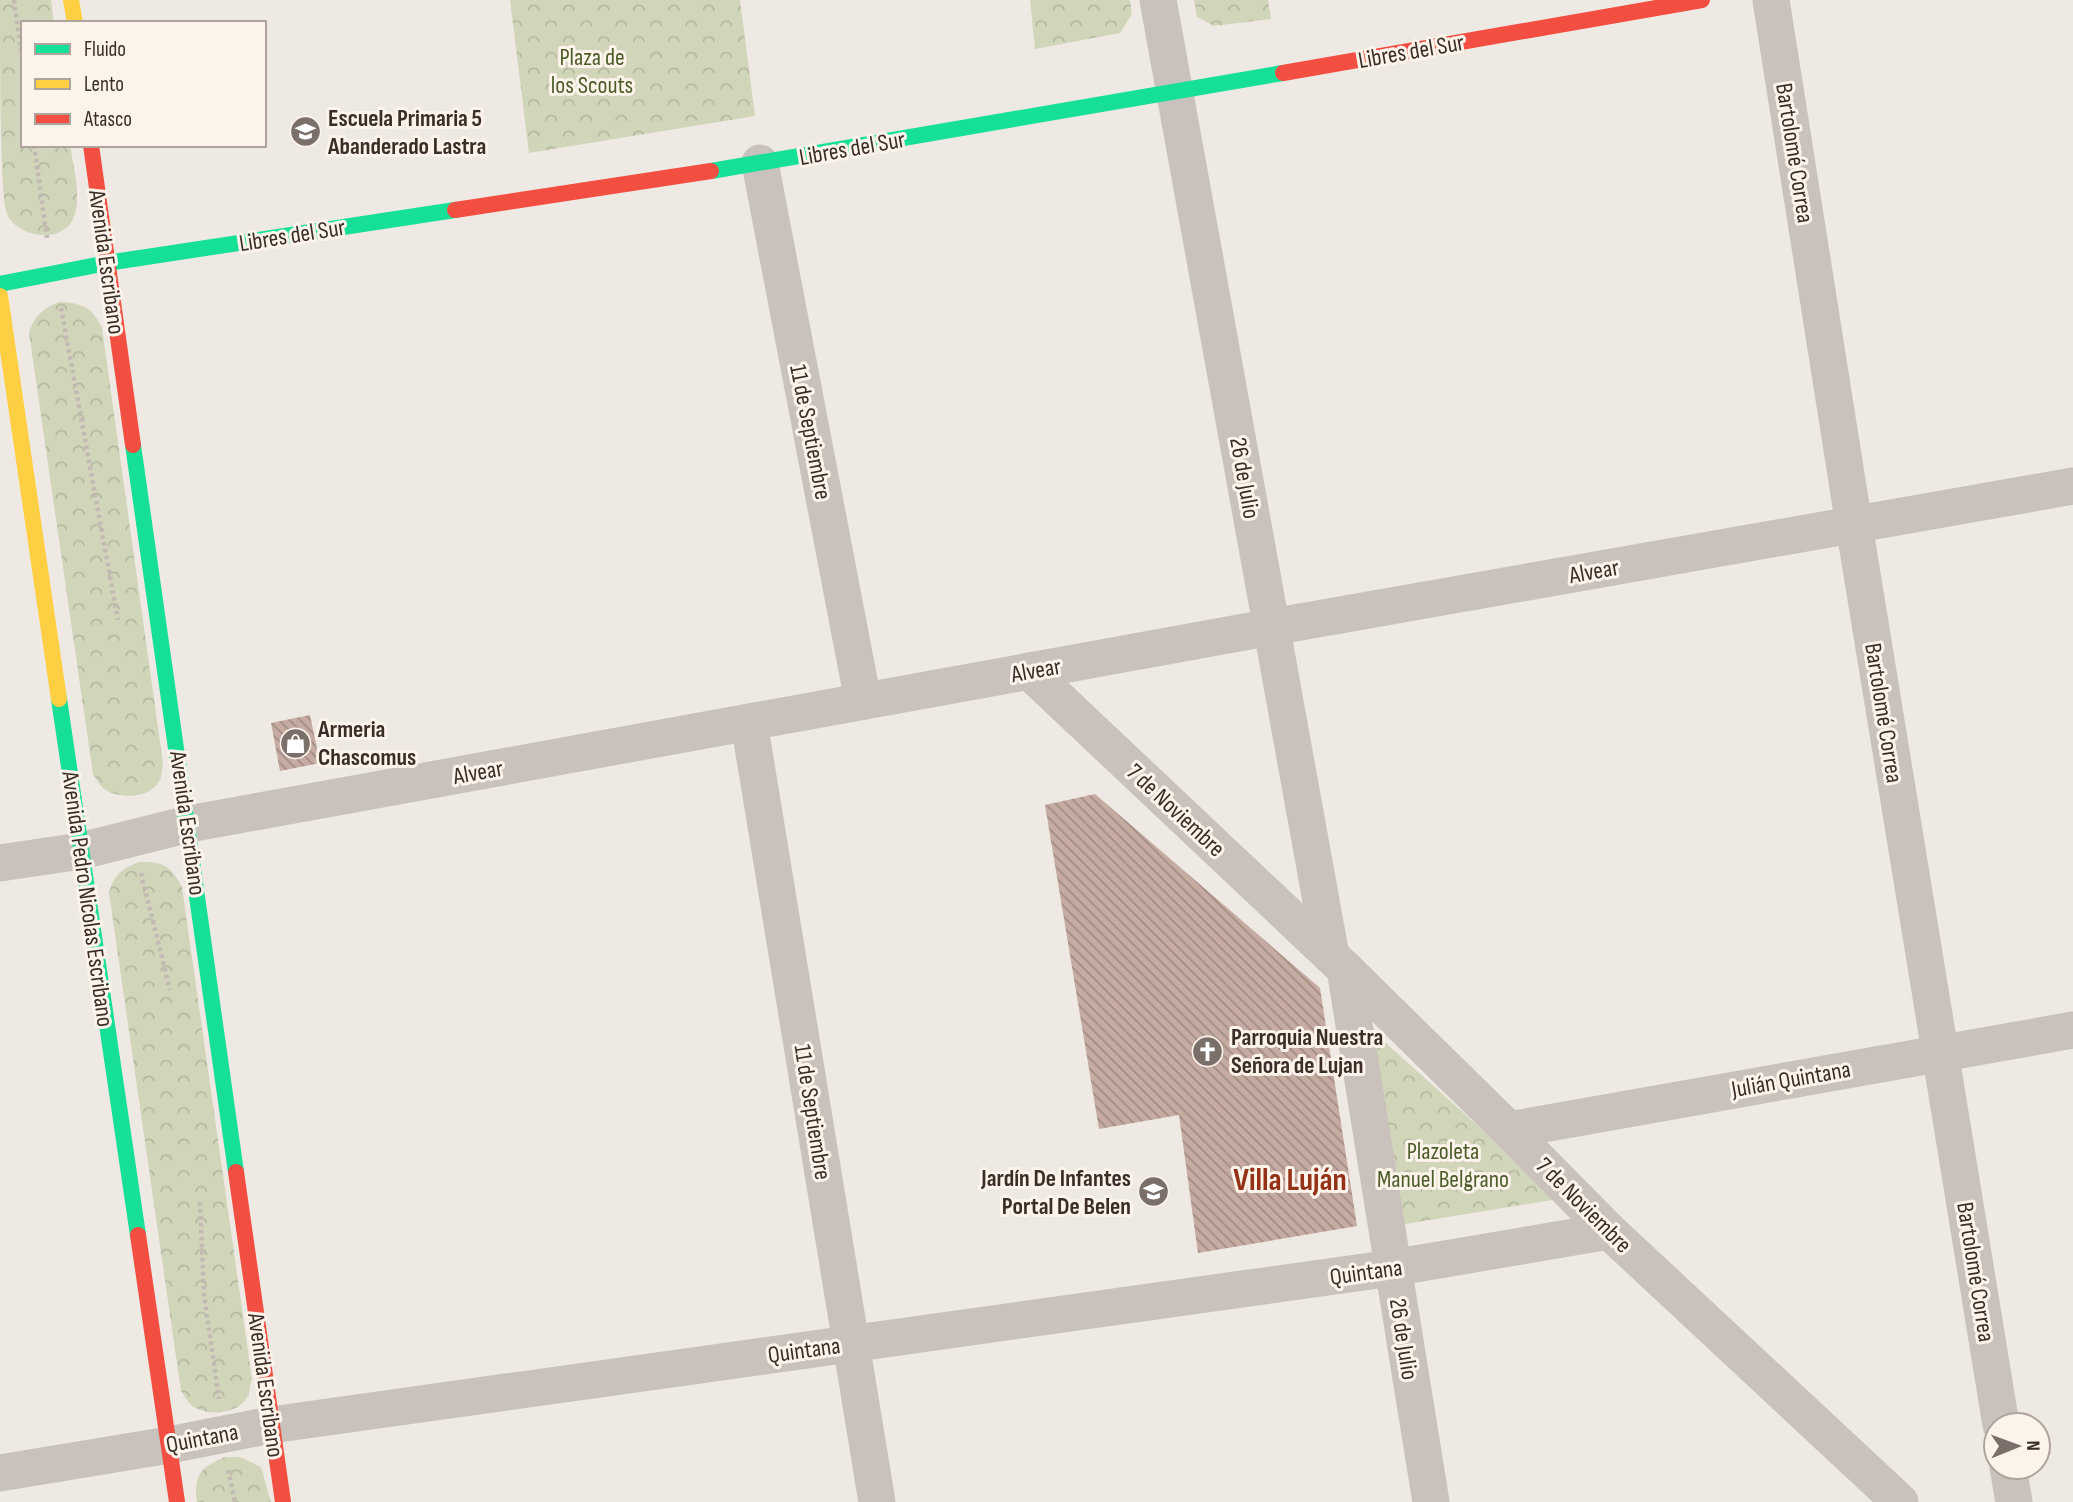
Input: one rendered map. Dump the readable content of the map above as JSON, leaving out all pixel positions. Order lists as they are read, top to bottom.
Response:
{
  "streets": {
    "main road": ["Libres del Sur", "Avenida Escribano", "Avenida Pedro Nicolas Escribano"],
    "street": [
      "Bartolomé Correa",
      "11 de Septiembre",
      "26 de Julio",
      "Alvear",
      "7 de Noviembre",
      "Julián Quintana",
      "Quintana"
    ]
  },
  "crossings": [
    ["Libres del Sur", "Avenida Escribano"],
    ["Libres del Sur", "11 de Septiembre"],
    ["Libres del Sur", "26 de Julio"],
    ["Bartolomé Correa", "Alvear"],
    ["Bartolomé Correa", "Julián Quintana"],
    ["Avenida Escribano", "Alvear"],
    ["Avenida Escribano", "Quintana"],
    ["11 de Septiembre", "Alvear"],
    ["11 de Septiembre", "Quintana"],
    ["26 de Julio", "Alvear"],
    ["26 de Julio", "7 de Noviembre"],
    ["26 de Julio", "Quintana"],
    ["Alvear", "7 de Noviembre"],
    ["Alvear", "Avenida Pedro Nicolas Escribano"],
    ["7 de Noviembre", "Julián Quintana"],
    ["7 de Noviembre", "Quintana"],
    ["Avenida Pedro Nicolas Escribano", "Quintana"]
  ],
  "districts": ["Villa Luján"],
  "parks": ["Plaza de los Scouts", "Plazoleta Manuel Belgrano"],
  "places": {
    "school or university": ["Escuela Primaria 5 Abanderado Lastra", "Jardín De Infantes Portal De Belen"],
    "shop": ["Armeria Chascomus"],
    "church": ["Parroquia Nuestra Señora de Lujan"]
  },
  "legend": ["Fluido", "Lento", "Atasco"],
  "north": "right"
}
